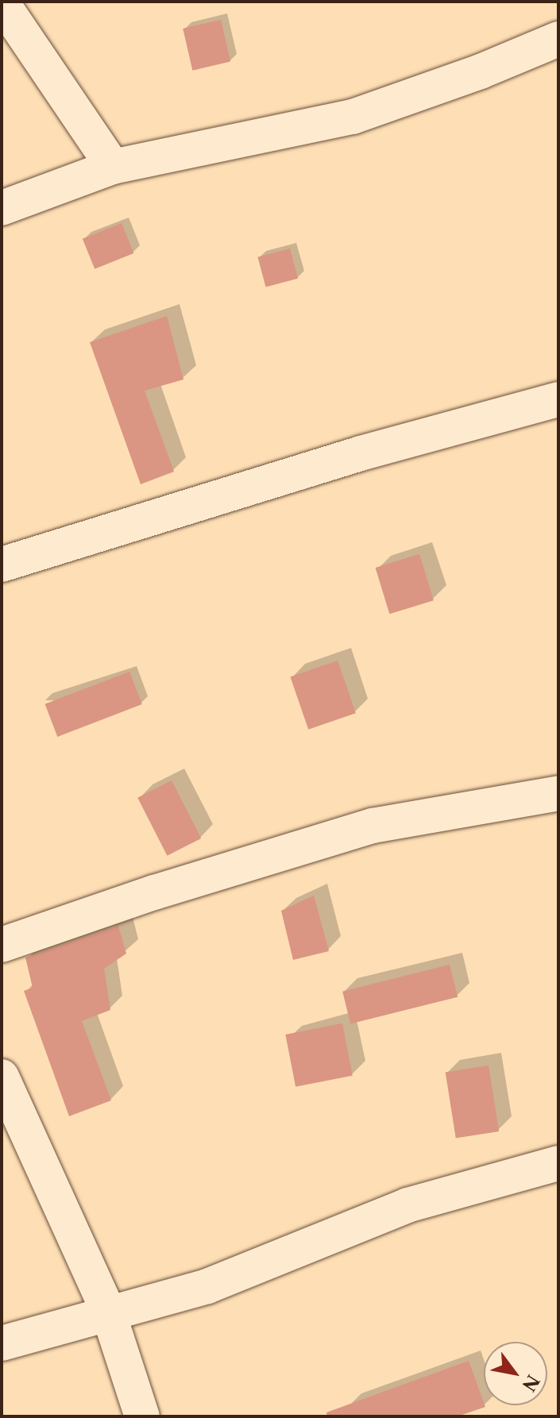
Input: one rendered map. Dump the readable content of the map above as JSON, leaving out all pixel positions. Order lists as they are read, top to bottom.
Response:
{
  "north": "bottom right"
}
